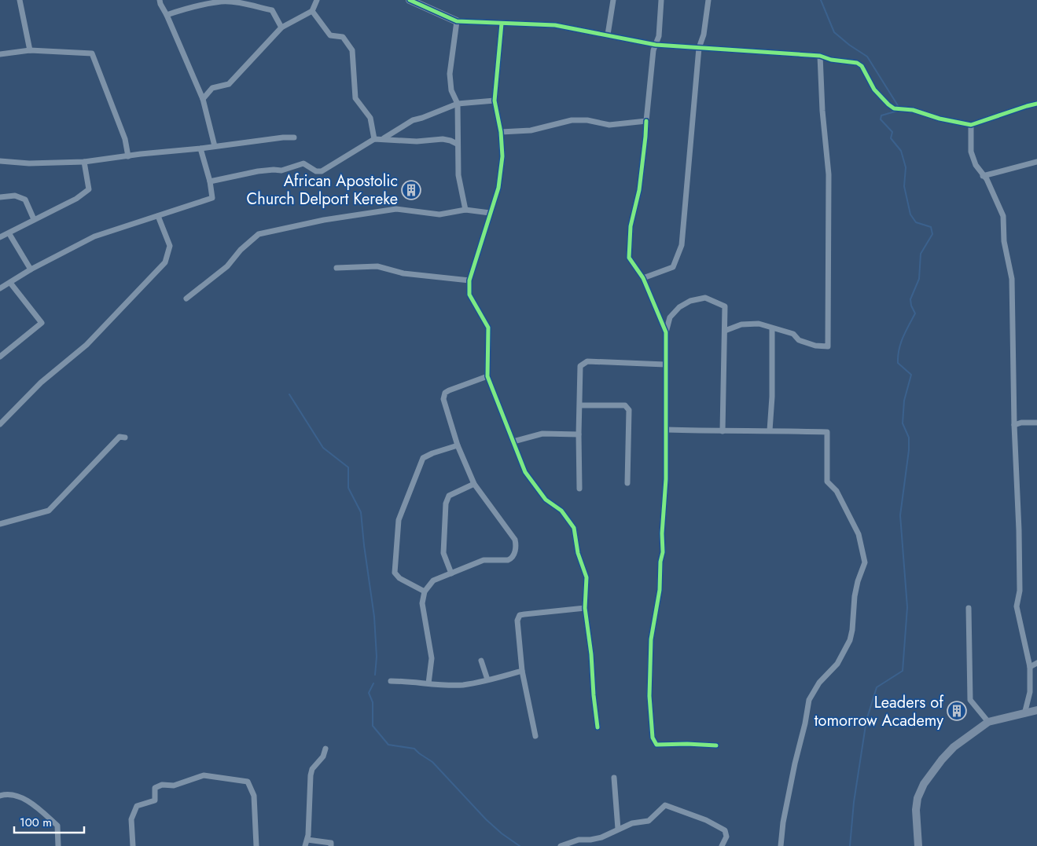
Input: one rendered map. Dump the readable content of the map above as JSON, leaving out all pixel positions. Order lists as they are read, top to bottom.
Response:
{
  "places": {
    "building": ["African Apostolic Church Delport Kereke", "Leaders of tomorrow Academy"]
  },
  "scale_bar": "100 m"
}
